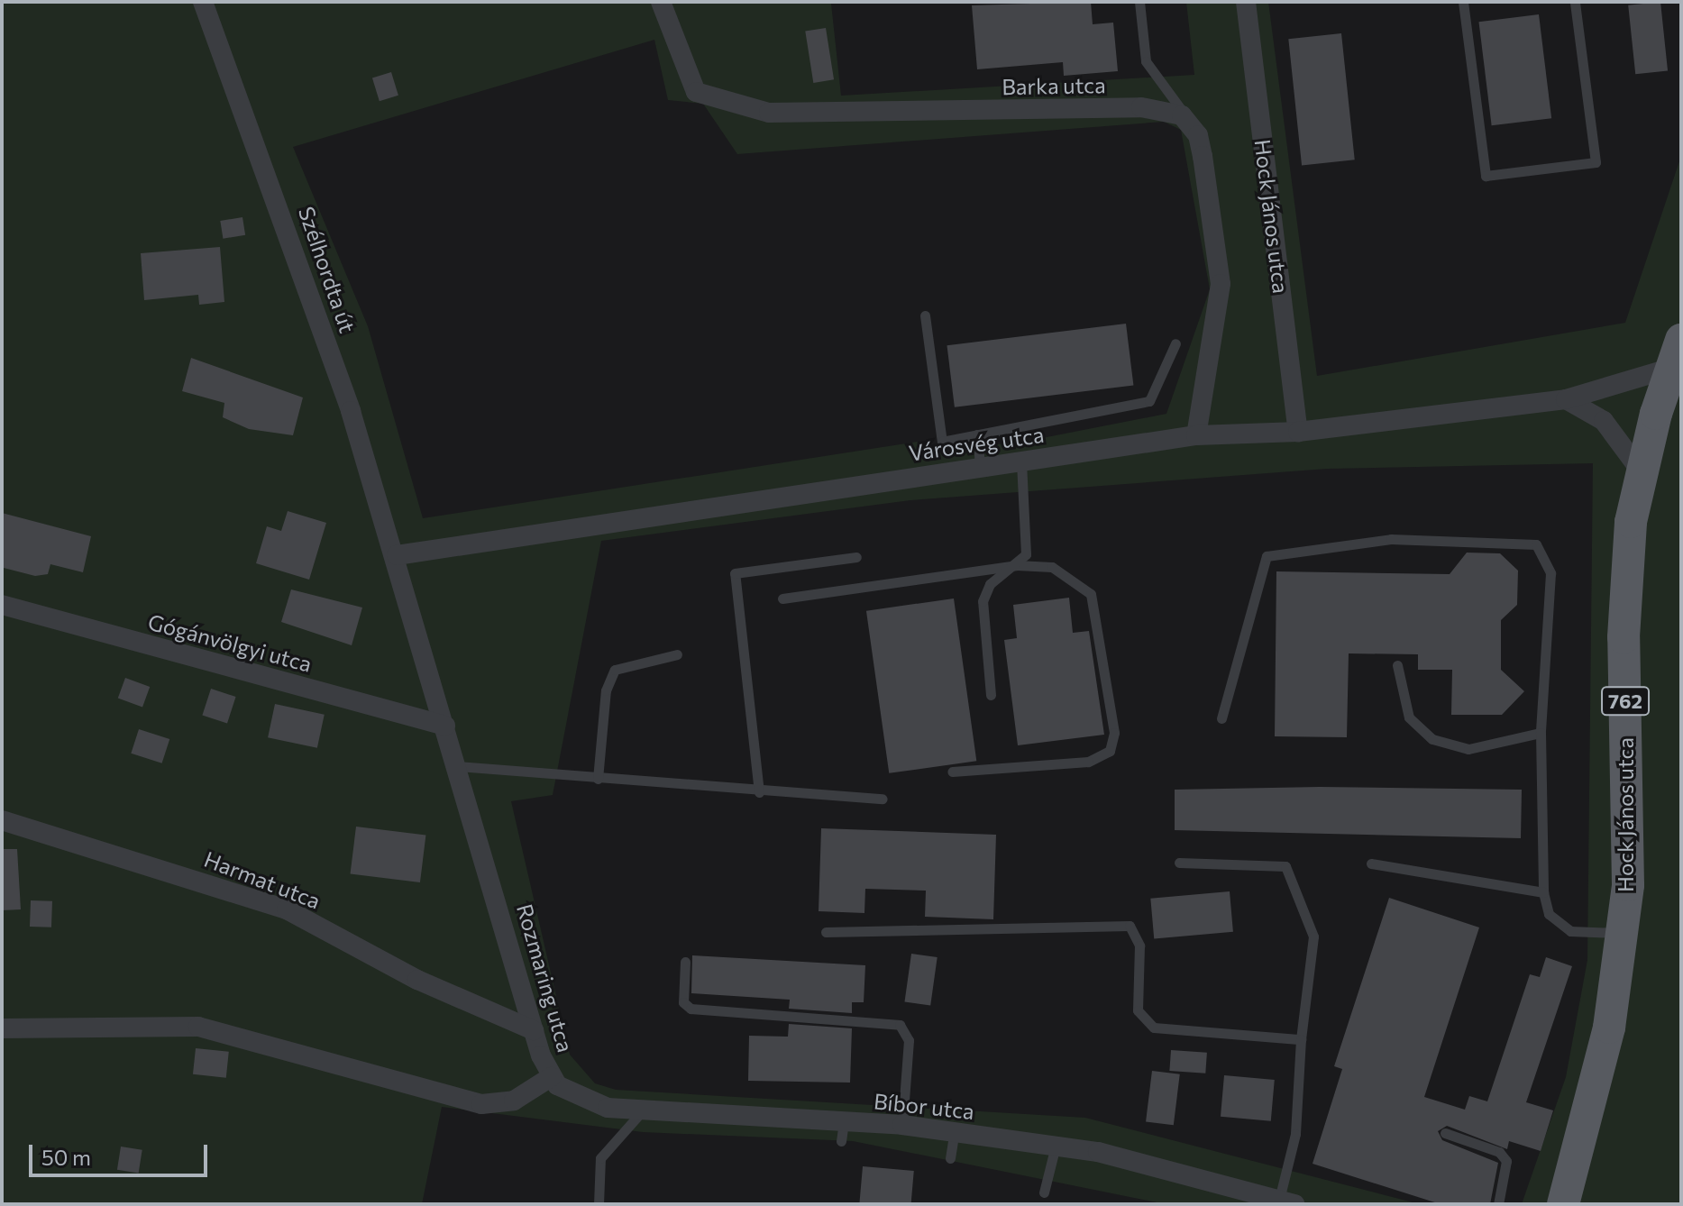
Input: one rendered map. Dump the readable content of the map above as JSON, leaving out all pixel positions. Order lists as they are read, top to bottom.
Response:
{
  "streets": {
    "main road": ["Hock János utca", "762"],
    "street": [
      "Barka utca",
      "Szélhordta út",
      "Városvég utca",
      "Gógánvölgyi utca",
      "Harmat utca",
      "Rozmaring utca",
      "Bíbor utca"
    ]
  },
  "crossings": [
    ["Hock János utca", "Városvég utca"],
    ["Szélhordta út", "Városvég utca"],
    ["Szélhordta út", "Rozmaring utca"],
    ["Városvég utca", "Rozmaring utca"],
    ["Gógánvölgyi utca", "Rozmaring utca"],
    ["Harmat utca", "Rozmaring utca"],
    ["Rozmaring utca", "Bíbor utca"]
  ],
  "scale_bar": "50 m"
}
